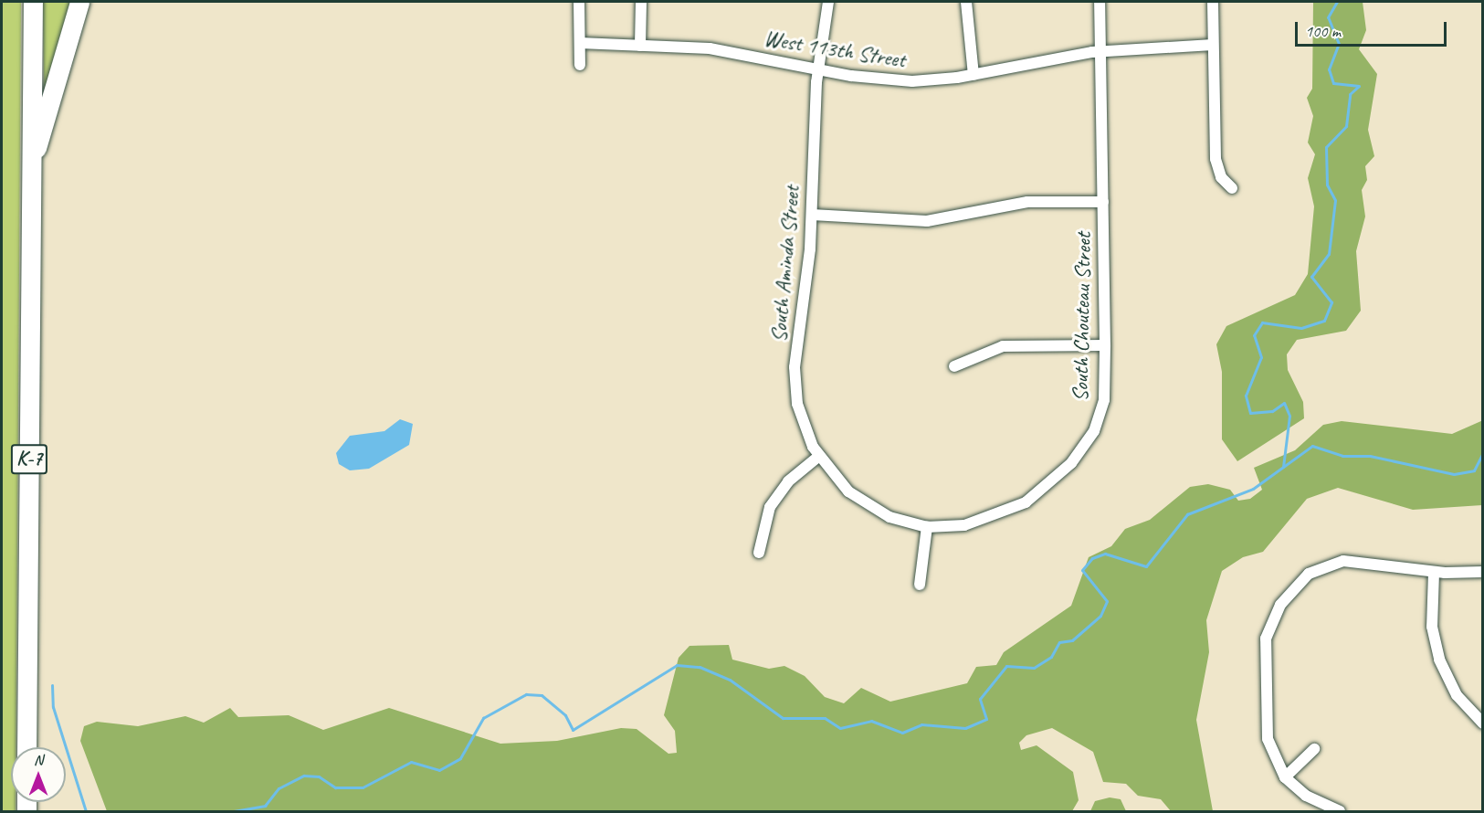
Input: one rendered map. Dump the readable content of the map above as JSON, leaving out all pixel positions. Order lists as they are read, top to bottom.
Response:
{
  "streets": {
    "highway": ["K-7"],
    "street": ["West 113th Street", "South Aminda Street", "South Chouteau Street"]
  },
  "crossings": [
    ["West 113th Street", "South Aminda Street"],
    ["West 113th Street", "South Chouteau Street"],
    ["South Aminda Street", "South Chouteau Street"]
  ],
  "scale_bar": "100 m",
  "north": "top"
}
